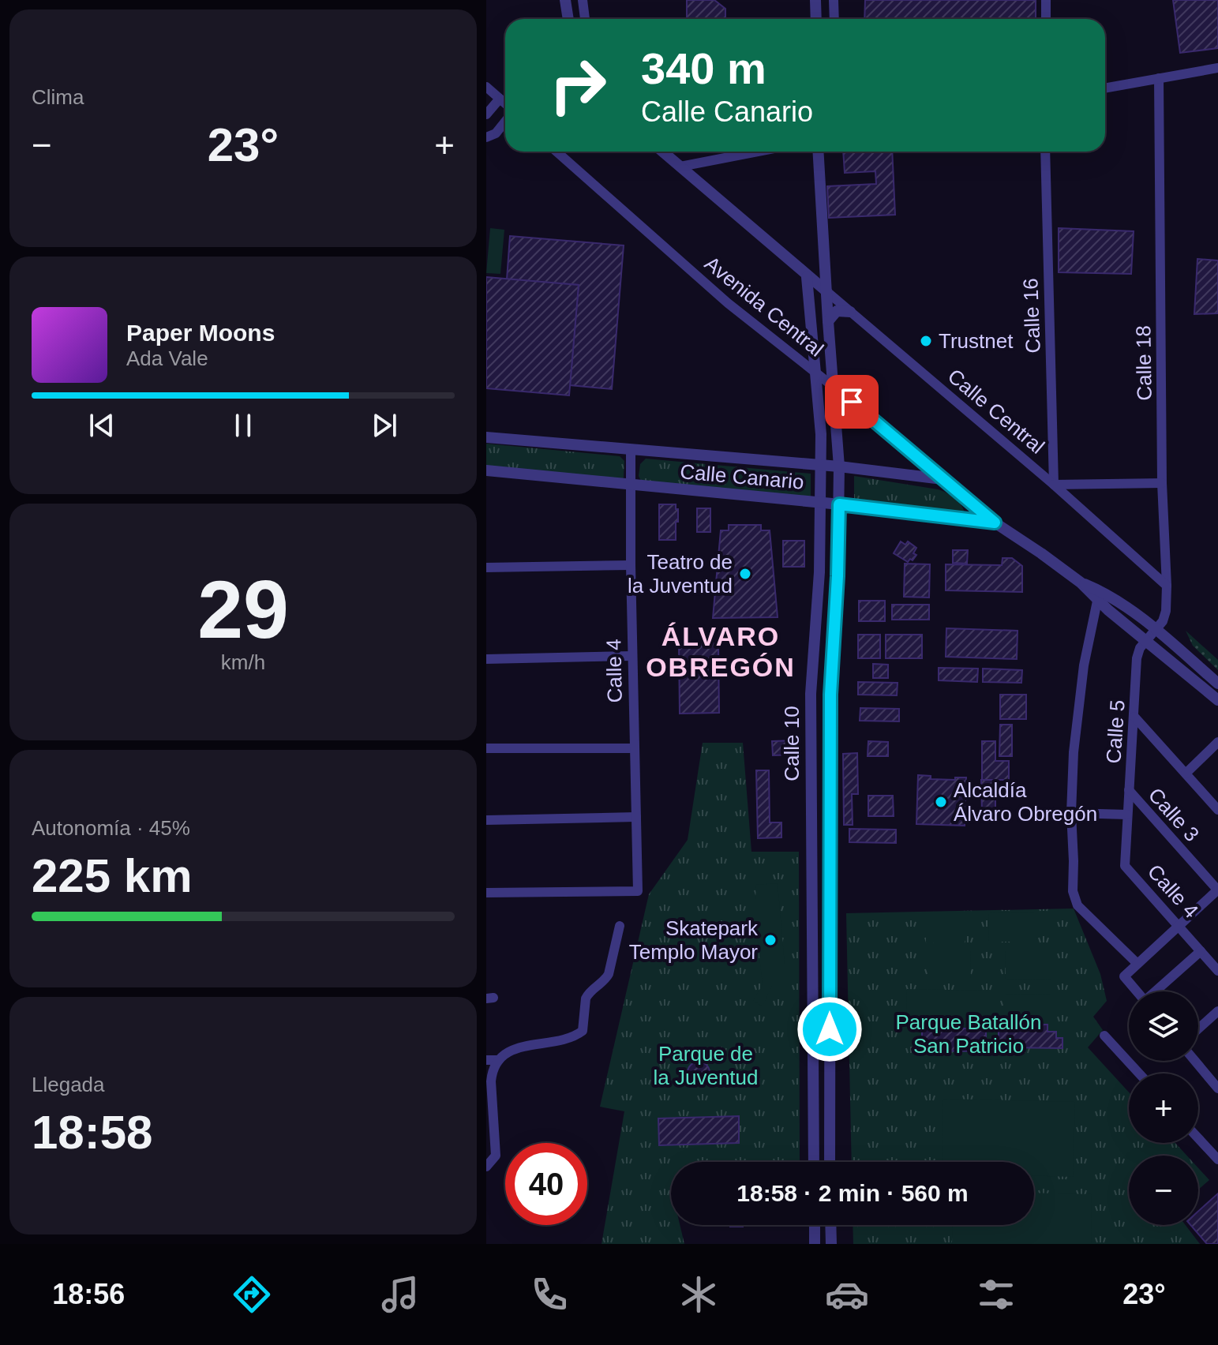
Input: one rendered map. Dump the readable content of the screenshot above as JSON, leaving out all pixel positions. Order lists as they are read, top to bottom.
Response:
{
  "streets": {
    "street": [
      "Avenida Central",
      "Calle 16",
      "Calle 18",
      "Calle Central",
      "Calle Canario",
      "Calle 4",
      "Calle 5",
      "Calle 10",
      "Calle 3"
    ]
  },
  "crossings": [
    ["Avenida Central", "Calle 18"],
    ["Avenida Central", "Calle Canario"],
    ["Avenida Central", "Calle 5"],
    ["Avenida Central", "Calle 10"],
    ["Calle 16", "Calle Central"],
    ["Calle 18", "Calle Central"],
    ["Calle 18", "Calle 5"],
    ["Calle Central", "Calle 10"],
    ["Calle Canario", "Calle 4"],
    ["Calle Canario", "Calle 10"],
    ["Calle 4", "Calle 5"],
    ["Calle 5", "Calle 3"]
  ],
  "districts": ["ÁLVARO OBREGÓN"],
  "parks": ["Parque Batallón San Patricio", "Parque de la Juventud"],
  "places": [
    "Trustnet",
    "Teatro de la Juventud",
    "Alcaldía Álvaro Obregón",
    "Skatepark Templo Mayor"
  ],
  "page": {
    "tile": [
      "Clima",
      ["29", "km/h"],
      ["Autonomía · 45%", "225 km"],
      ["Llegada", "18:58"]
    ],
    "turn": ["340 m", "Calle Canario"],
    "heat": ["−", "23°", "+"],
    "song": ["Paper Moons", "Ada Vale"],
    "map_buttons": ["+", "−"],
    "limit": "40",
    "trip": "18:58 · 2 min · 560 m",
    "tabs": ["18:56", "23°"]
  }
}
